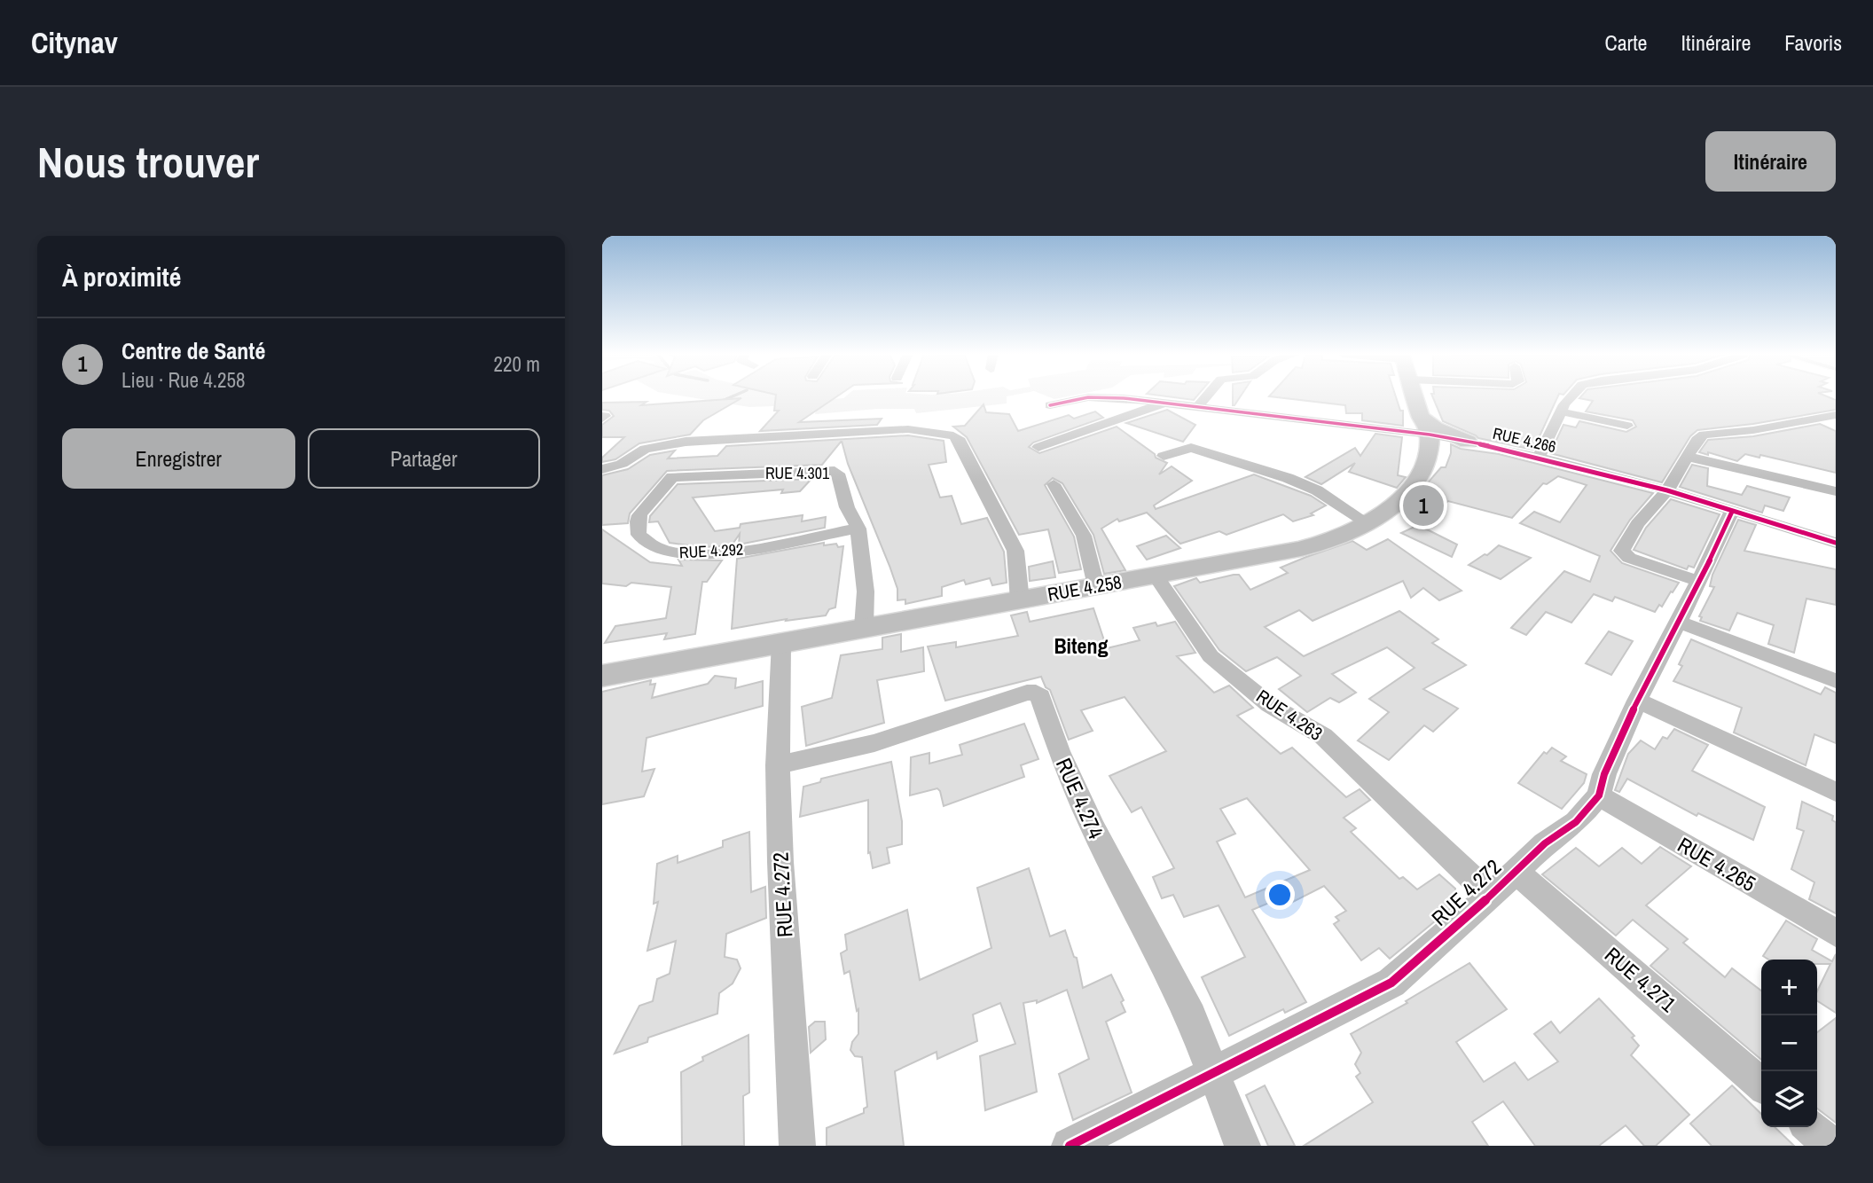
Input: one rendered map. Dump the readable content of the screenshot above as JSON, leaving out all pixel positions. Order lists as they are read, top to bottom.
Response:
{
  "streets": {
    "highway": ["RUE 4.258"],
    "street": [
      "RUE 4.266",
      "RUE 4.301",
      "RUE 4.292",
      "RUE 4.263",
      "RUE 4.274",
      "RUE 4.265",
      "RUE 4.272",
      "RUE 4.271"
    ]
  },
  "crossings": [
    ["RUE 4.266", "RUE 4.272"],
    ["RUE 4.301", "RUE 4.292"],
    ["RUE 4.301", "RUE 4.258"],
    ["RUE 4.258", "RUE 4.263"],
    ["RUE 4.258", "RUE 4.272"],
    ["RUE 4.263", "RUE 4.272"],
    ["RUE 4.274", "RUE 4.272"],
    ["RUE 4.265", "RUE 4.272"],
    ["RUE 4.272", "RUE 4.271"]
  ],
  "districts": ["Biteng"],
  "page": {
    "header": "Citynav",
    "nav": ["Carte", "Itinéraire", "Favoris"],
    "buttons": [
      "Itinéraire",
      ["Enregistrer", "Partager"]
    ],
    "title": "Nous trouver",
    "heading": "À proximité",
    "list": [
      {
        "mark": "1",
        "name": "Centre de Santé",
        "note": "Lieu · Rue 4.258",
        "value": "220 m"
      }
    ],
    "pins": "1",
    "map_buttons": ["+", "−"]
  }
}
